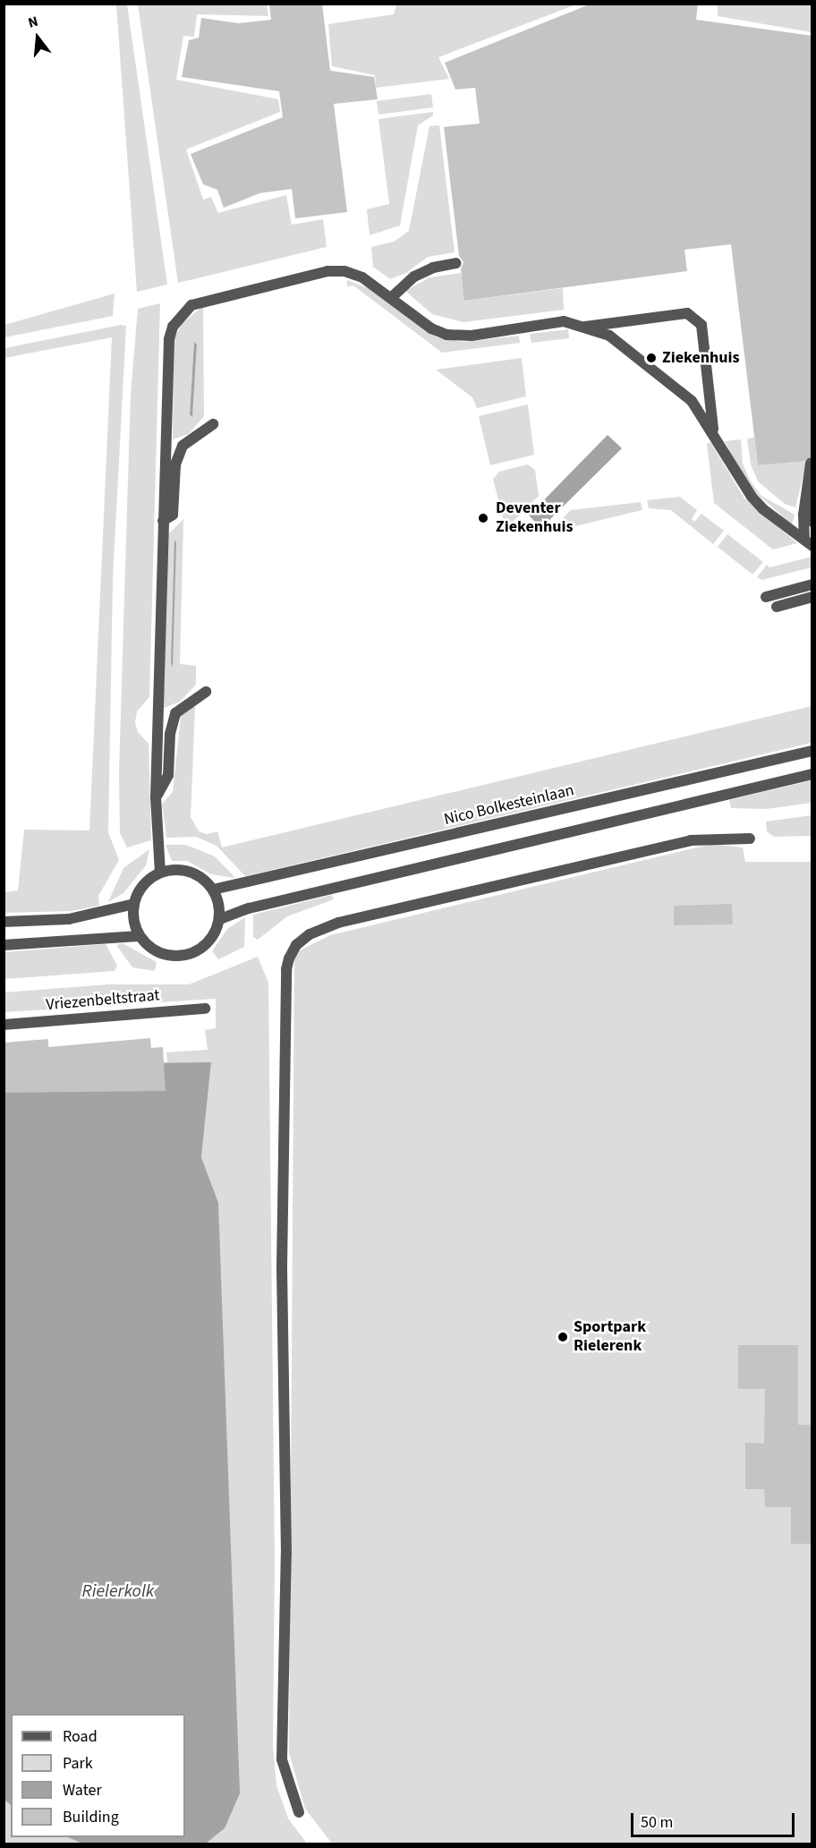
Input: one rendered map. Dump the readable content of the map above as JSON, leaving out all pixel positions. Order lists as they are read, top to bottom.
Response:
{
  "streets": {
    "street": ["Nico Bolkesteinlaan", "Vriezenbeltstraat"]
  },
  "water": ["Rielerkolk"],
  "places": ["Ziekenhuis", "Deventer Ziekenhuis", "Sportpark Rielerenk"],
  "legend": [
    "Road",
    "Park",
    "Water",
    "Building"
  ],
  "scale_bar": "50 m",
  "north": "top"
}
